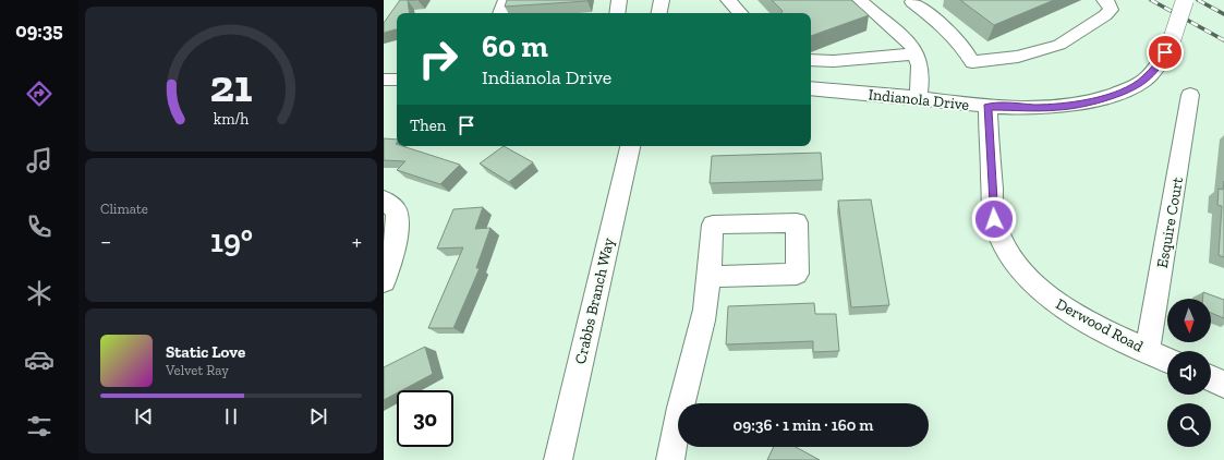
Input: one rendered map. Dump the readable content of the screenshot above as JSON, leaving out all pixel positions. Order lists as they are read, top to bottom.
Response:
{
  "streets": {
    "street": [
      "Indianola Drive",
      "Esquire Court",
      "Crabbs Branch Way",
      "Derwood Road"
    ]
  },
  "crossings": [
    ["Indianola Drive", "Derwood Road"],
    ["Esquire Court", "Derwood Road"]
  ],
  "north": "bottom",
  "page": {
    "tabs": "09:35",
    "turn": ["60 m", "Indianola Drive"],
    "then": "Then",
    "tile": "Climate",
    "heat": ["−", "19°", "+"],
    "song": ["Static Love", "Velvet Ray"],
    "limit": "30",
    "trip": "09:36 · 1 min · 160 m",
    "gauge": ["21", "km/h"]
  }
}
